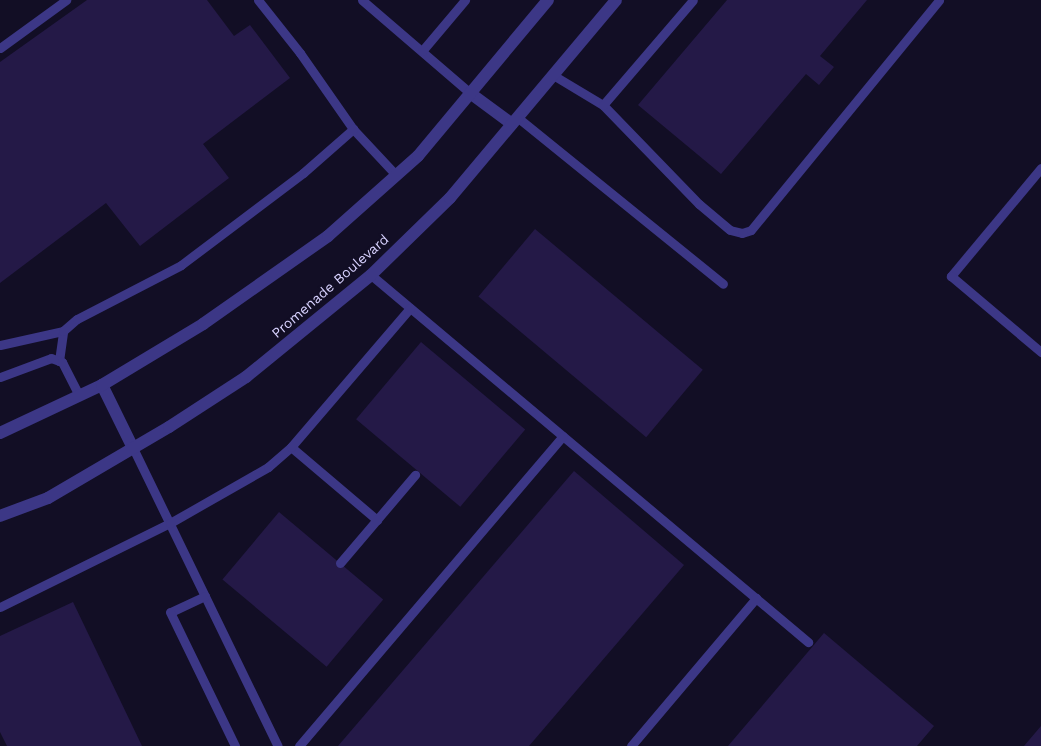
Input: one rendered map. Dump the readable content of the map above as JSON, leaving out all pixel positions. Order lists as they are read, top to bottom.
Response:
{
  "streets": {
    "street": ["Promenade Boulevard"]
  }
}
